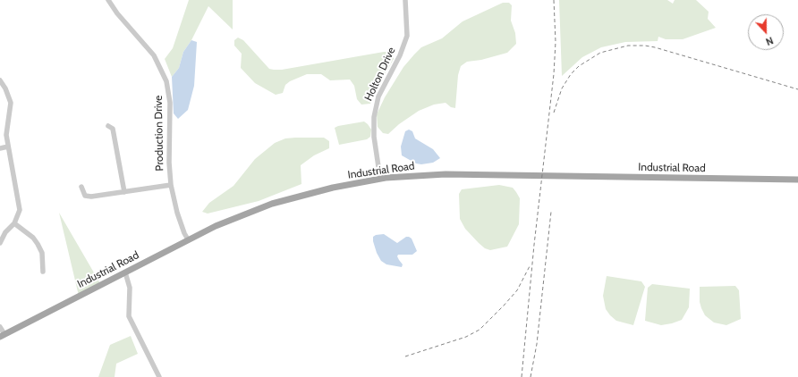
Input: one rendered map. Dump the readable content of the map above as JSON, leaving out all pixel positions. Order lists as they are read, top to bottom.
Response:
{
  "streets": {
    "main road": ["Industrial Road"],
    "street": ["Holton Drive", "Production Drive"]
  },
  "crossings": [
    ["Holton Drive", "Industrial Road"],
    ["Production Drive", "Industrial Road"]
  ],
  "north": "bottom"
}
